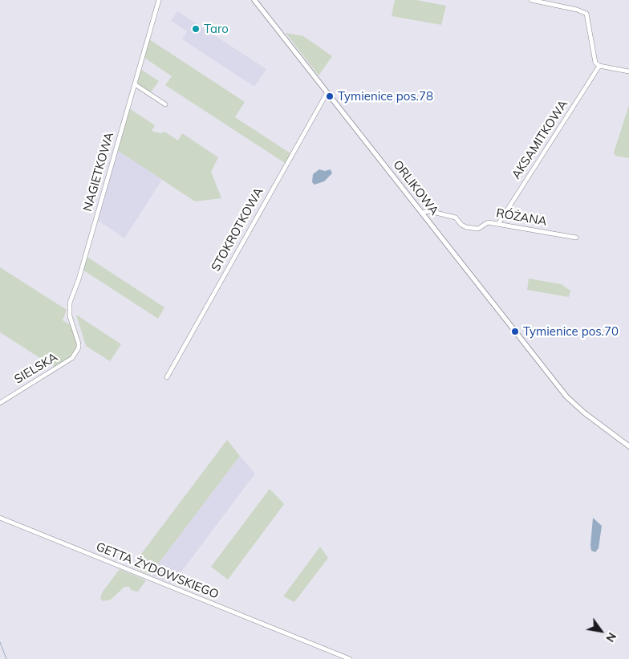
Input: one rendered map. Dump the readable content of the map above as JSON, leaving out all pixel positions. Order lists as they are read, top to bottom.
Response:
{
  "streets": {
    "street": [
      "AKSAMITKOWA",
      "NAGIETKOWA",
      "ORLIKOWA",
      "RÓŻANA",
      "STOKROTKOWA",
      "SIELSKA",
      "GETTA ŻYDOWSKIEGO"
    ]
  },
  "crossings": [
    ["AKSAMITKOWA", "RÓŻANA"],
    ["NAGIETKOWA", "SIELSKA"],
    ["ORLIKOWA", "RÓŻANA"],
    ["ORLIKOWA", "STOKROTKOWA"]
  ],
  "places": ["Taro", "Tymienice pos.78", "Tymienice pos.70"],
  "north": "bottom right"
}
